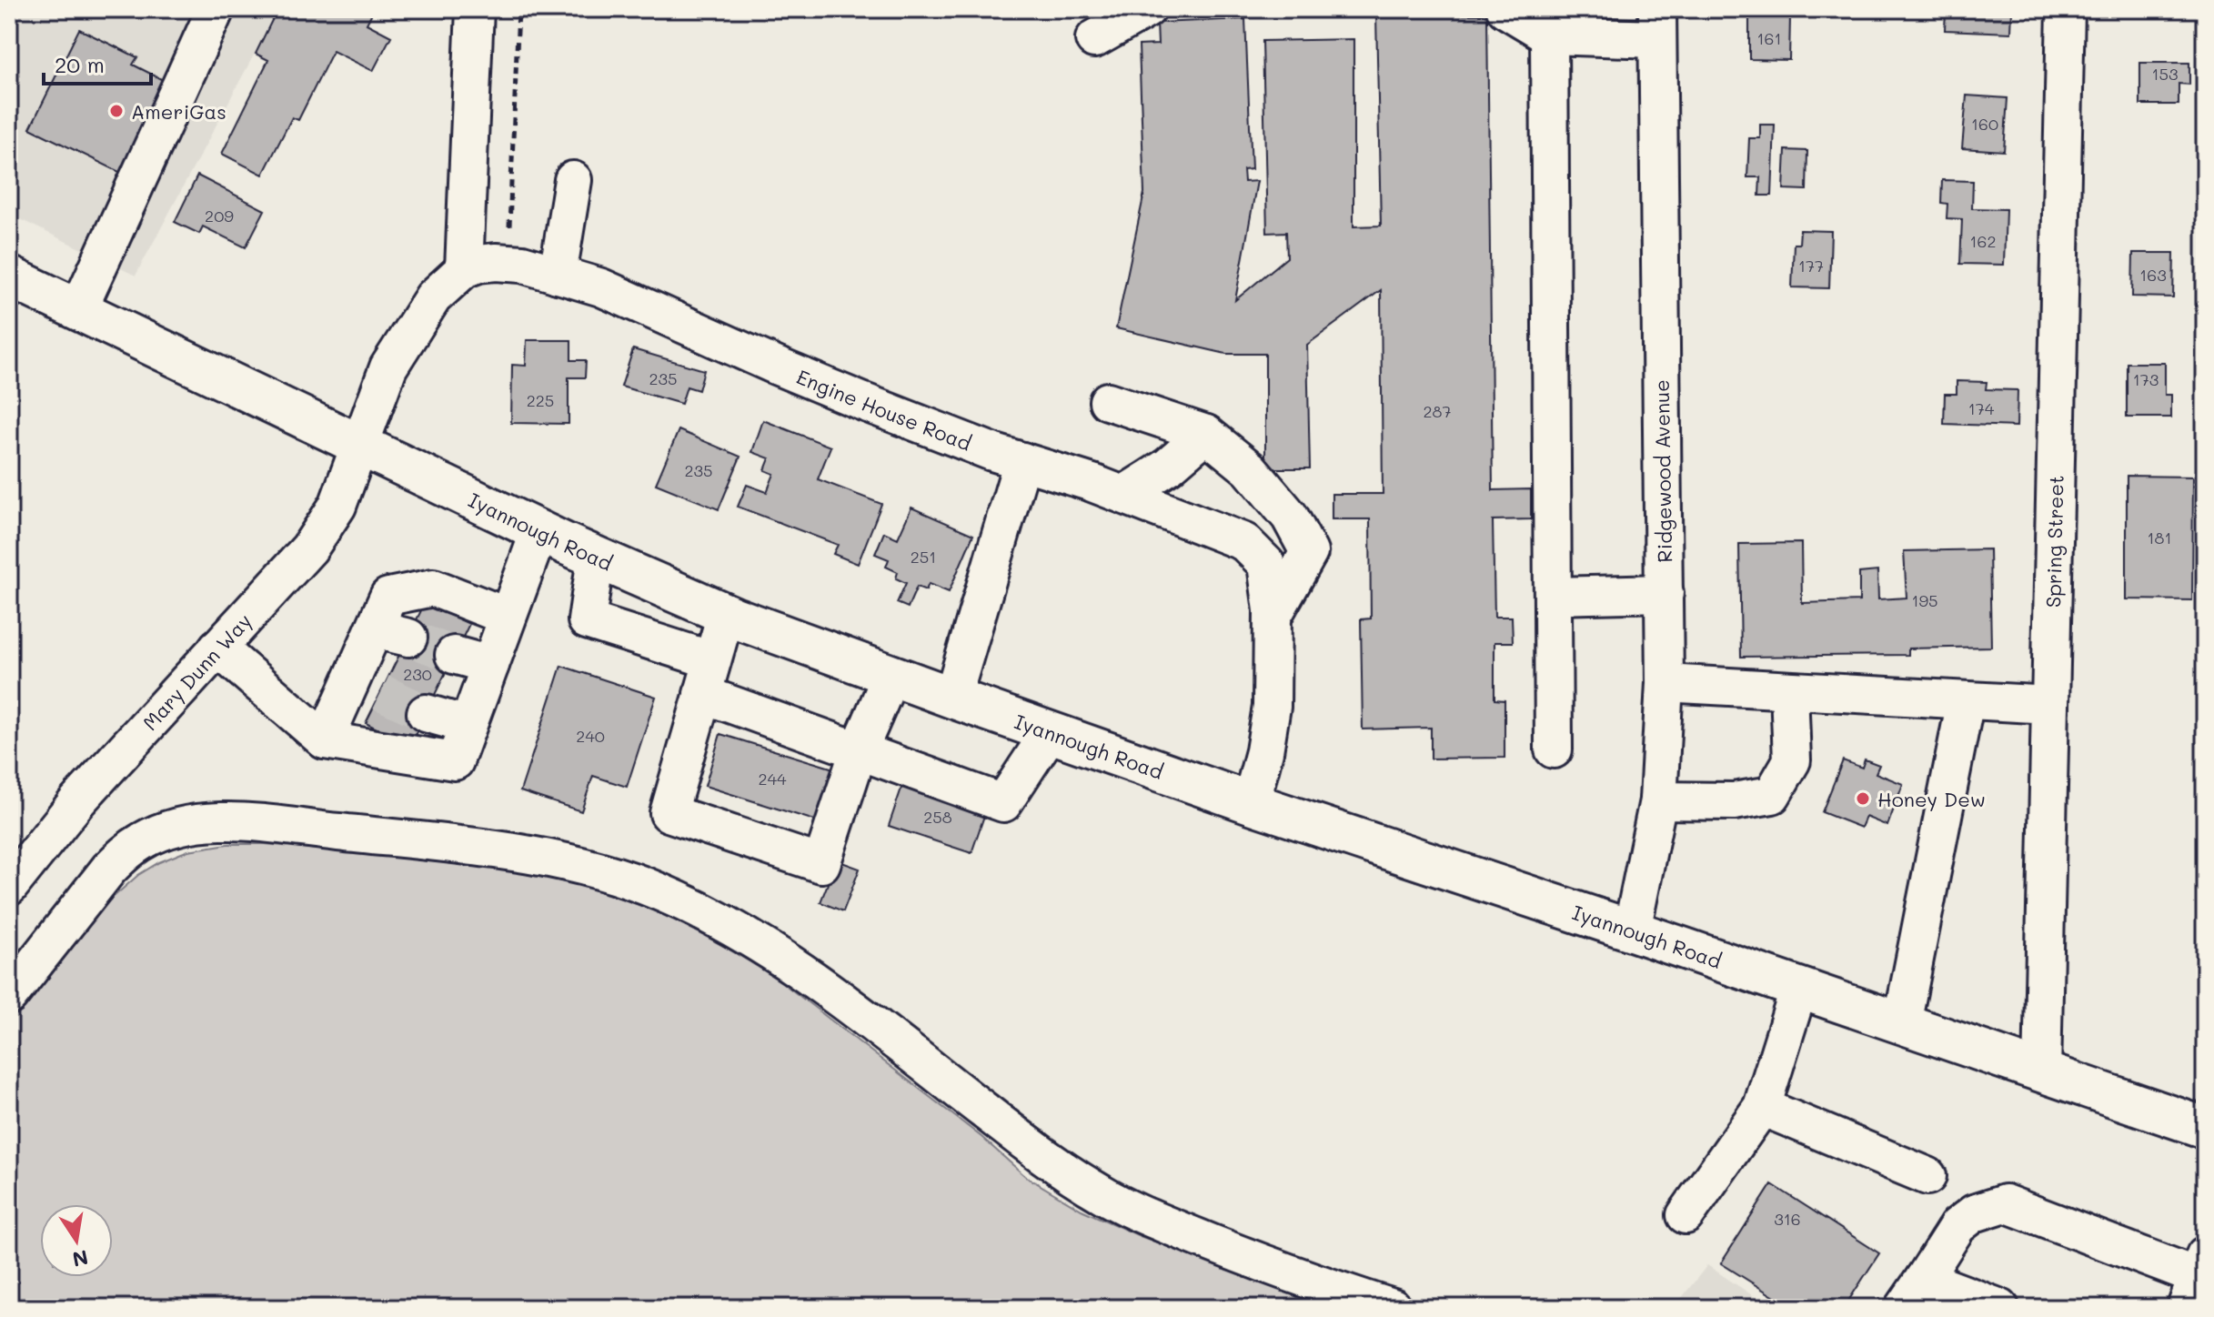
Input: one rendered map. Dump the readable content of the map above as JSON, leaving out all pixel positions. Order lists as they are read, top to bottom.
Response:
{
  "streets": {
    "main road": ["Iyannough Road"],
    "street": [
      "Engine House Road",
      "Ridgewood Avenue",
      "Spring Street",
      "Mary Dunn Way"
    ]
  },
  "crossings": [
    ["Engine House Road", "Iyannough Road"],
    ["Ridgewood Avenue", "Iyannough Road"],
    ["Iyannough Road", "Spring Street"],
    ["Iyannough Road", "Mary Dunn Way"]
  ],
  "places": ["AmeriGas", "Honey Dew"],
  "house_numbers": [
    "161",
    "153",
    "160",
    "209",
    "162",
    "177",
    "163",
    "235",
    "173",
    "225",
    "174",
    "287",
    "235",
    "181",
    "251",
    "195",
    "230",
    "240",
    "244",
    "258",
    "316"
  ],
  "scale_bar": "20 m",
  "north": "bottom"
}
